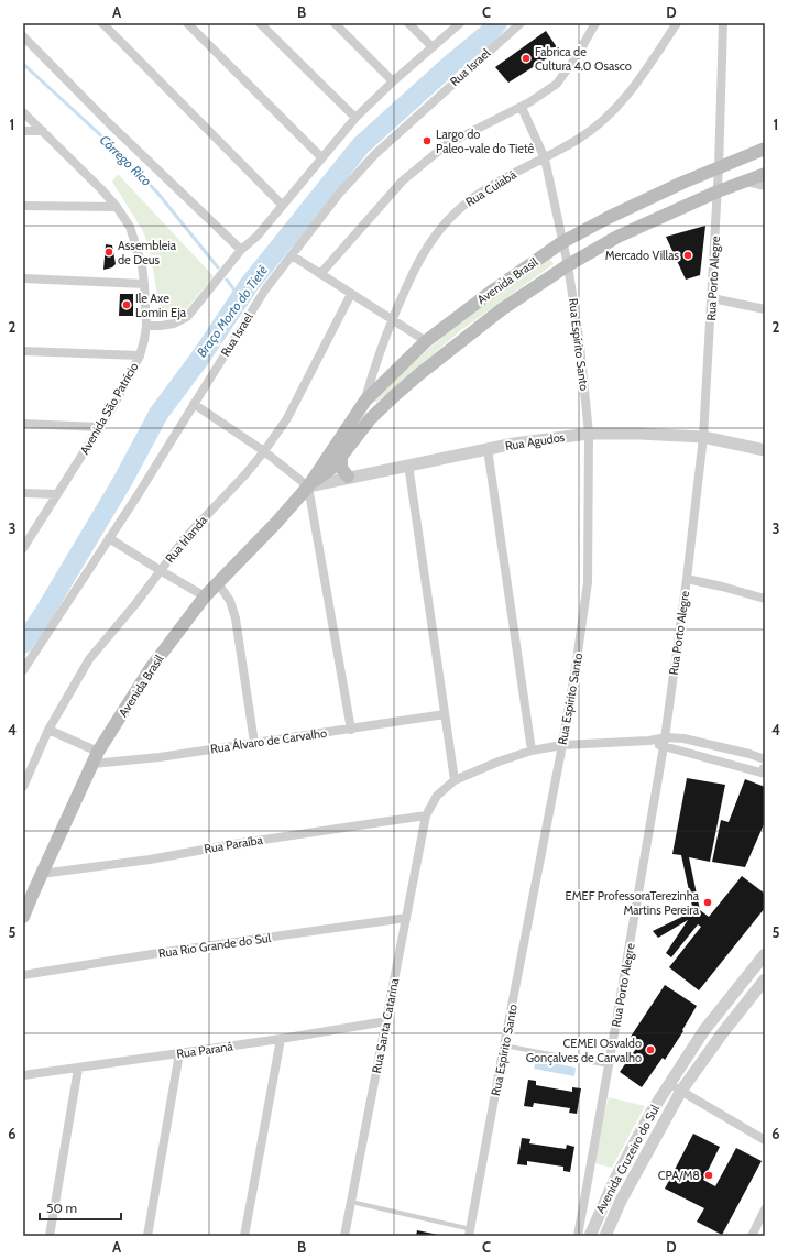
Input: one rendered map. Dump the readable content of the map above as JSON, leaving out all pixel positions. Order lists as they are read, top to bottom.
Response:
{
  "streets": {
    "main road": ["Avenida Brasil"],
    "street": [
      "Rua Israel",
      "Rua Cuiabá",
      "Rua Porto Alegre",
      "Rua Espírito Santo",
      "Avenida São Patrício",
      "Rua Agudos",
      "Rua Irlanda",
      "Rua Álvaro de Carvalho",
      "Rua Paraíba",
      "Rua Rio Grande do Sul",
      "Rua Santa Catarina",
      "Rua Paraná",
      "Avenida Cruzeiro do Sul"
    ]
  },
  "crossings": [
    ["Rua Cuiabá", "Avenida Brasil"],
    ["Rua Cuiabá", "Rua Espírito Santo"],
    ["Rua Porto Alegre", "Avenida Brasil"],
    ["Rua Porto Alegre", "Rua Agudos"],
    ["Avenida Brasil", "Rua Espírito Santo"],
    ["Avenida Brasil", "Rua Agudos"],
    ["Avenida Brasil", "Rua Álvaro de Carvalho"],
    ["Avenida Brasil", "Rua Paraíba"],
    ["Rua Espírito Santo", "Rua Agudos"],
    ["Rua Paraíba", "Rua Santa Catarina"],
    ["Rua Rio Grande do Sul", "Rua Santa Catarina"],
    ["Rua Santa Catarina", "Rua Paraná"]
  ],
  "water": ["Córrego Rico", "Braço Morto do Tietê"],
  "places": [
    "Fabrica de Cultura 4.0 Osasco",
    "Largo do Paleo-vale do Tietê",
    "Assembleia de Deus",
    "Mercado Villas",
    "Ile Axe Lomin Eja",
    "EMEF ProfessoraTerezinha Martins Pereira",
    "CEMEI Osvaldo Gonçalves de Carvalho",
    "CPA/M8"
  ],
  "scale_bar": "50 m",
  "grid": {
    "columns": [
      "A",
      "B",
      "C",
      "D"
    ],
    "rows": [
      "1",
      "2",
      "3",
      "4",
      "5",
      "6"
    ]
  }
}
